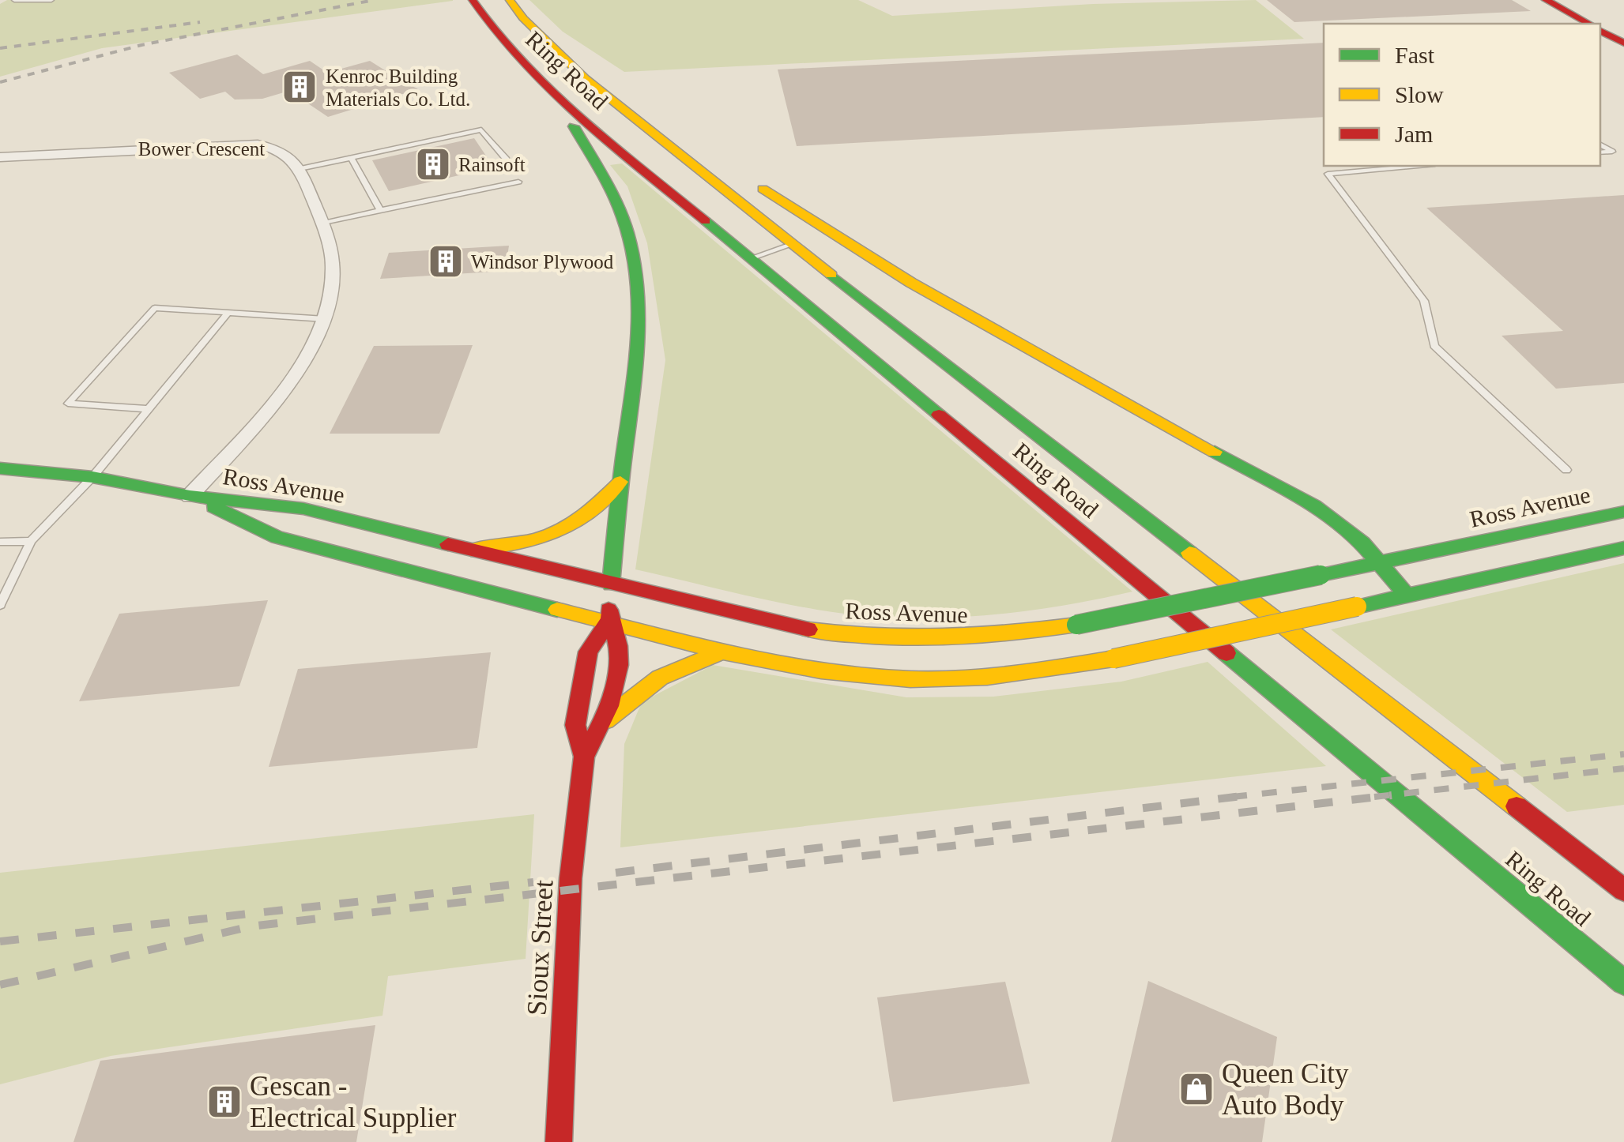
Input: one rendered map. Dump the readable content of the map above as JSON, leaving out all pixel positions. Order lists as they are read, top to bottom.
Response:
{
  "streets": {
    "main road": ["Ring Road", "Ross Avenue", "Sioux Street"],
    "street": ["Bower Crescent"]
  },
  "crossings": [
    ["Ring Road", "Sioux Street"],
    ["Bower Crescent", "Ross Avenue"],
    ["Ross Avenue", "Sioux Street"]
  ],
  "places": {
    "building": [
      "Kenroc Building Materials Co. Ltd.",
      "Rainsoft",
      "Windsor Plywood",
      "Gescan - Electrical Supplier"
    ],
    "shop": ["Queen City Auto Body"]
  },
  "legend": ["Fast", "Slow", "Jam"]
}
